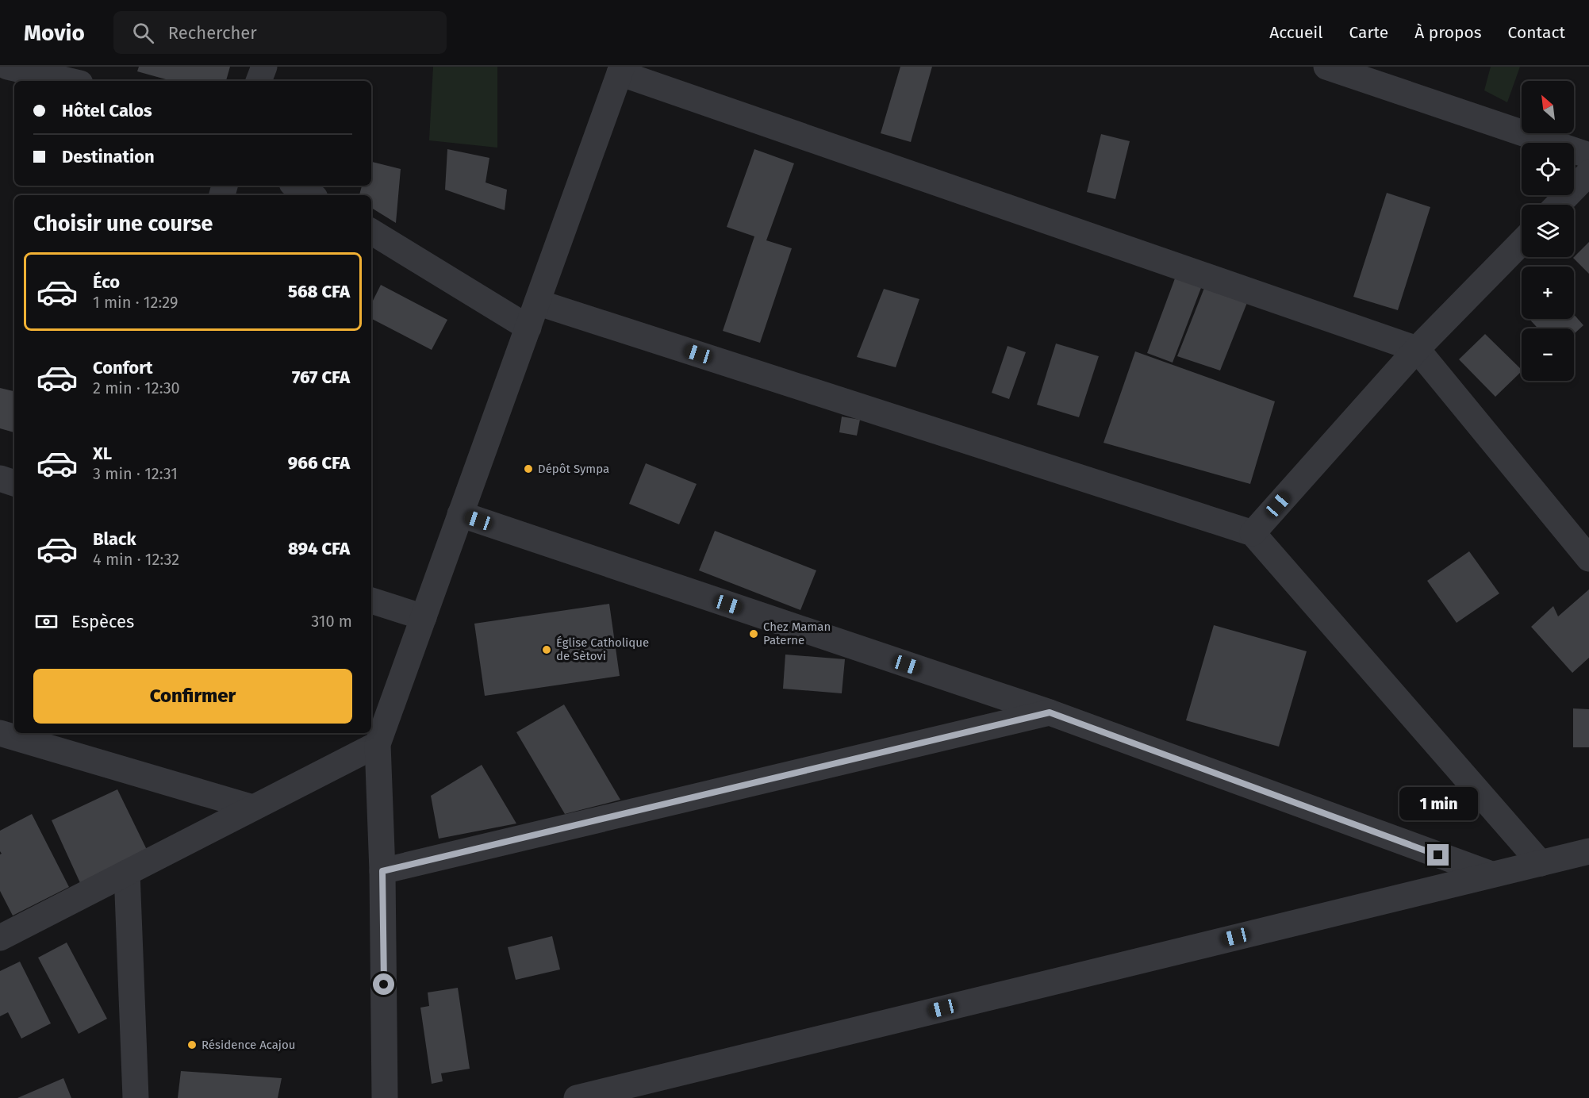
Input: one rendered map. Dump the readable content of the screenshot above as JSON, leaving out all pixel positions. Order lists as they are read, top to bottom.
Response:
{
  "places": [
    "Dépôt Sympa",
    "Chez Maman Paterne",
    "Église Catholique de Sètovi",
    "Résidence Acajou"
  ],
  "north": "top left",
  "page": {
    "header": "Movio",
    "search": "Rechercher",
    "nav": [
      "Accueil",
      "Carte",
      "À propos",
      "Contact"
    ],
    "map_buttons": ["+", "−"],
    "banner": ["Hôtel Calos", "Destination"],
    "heading": "Choisir une course",
    "list": [
      {
        "name": "Éco",
        "note": "1 min · 12:29",
        "value": "568 CFA"
      },
      {
        "name": "Confort",
        "note": "2 min · 12:30",
        "value": "767 CFA"
      },
      {
        "name": "XL",
        "note": "3 min · 12:31",
        "value": "966 CFA"
      },
      {
        "name": "Black",
        "note": "4 min · 12:32",
        "value": "894 CFA"
      }
    ],
    "pay": ["Espèces", "310 m"],
    "buttons": "Confirmer",
    "bubble": "1 min"
  }
}
